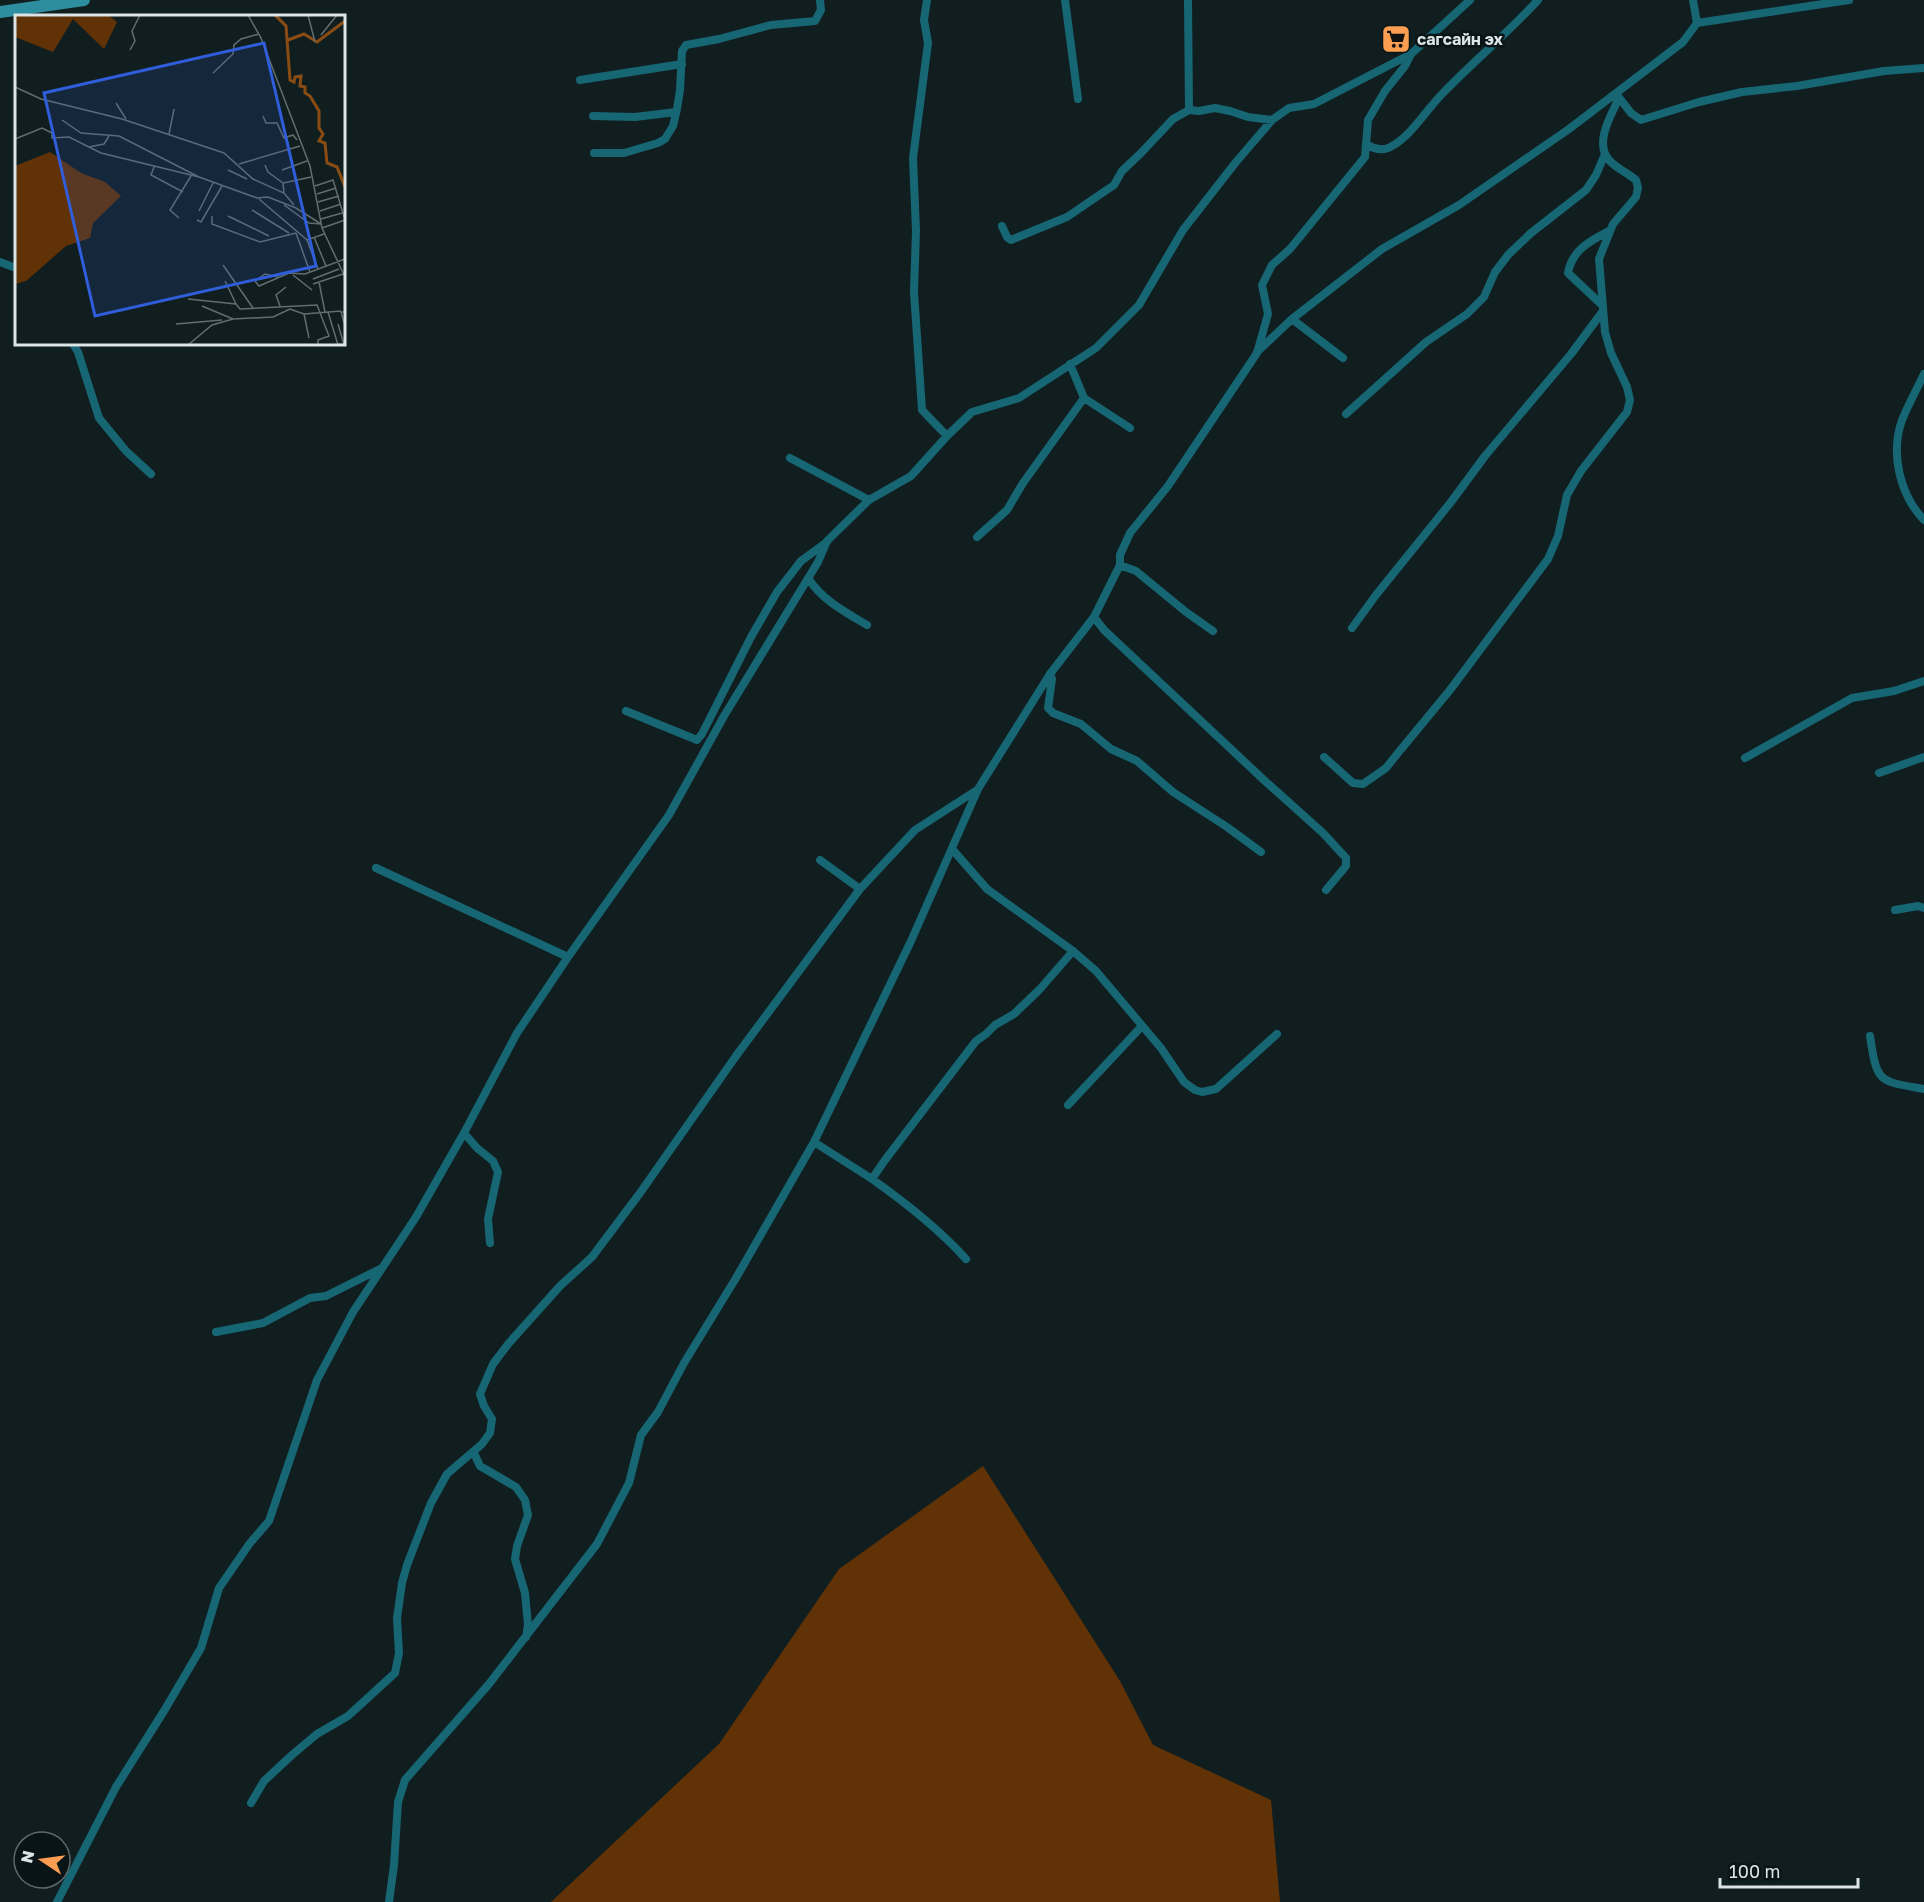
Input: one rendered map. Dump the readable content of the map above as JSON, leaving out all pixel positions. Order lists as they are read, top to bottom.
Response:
{
  "places": {
    "supermarket": ["сагсайн эх"]
  },
  "scale_bar": "100 m",
  "north": "left"
}
